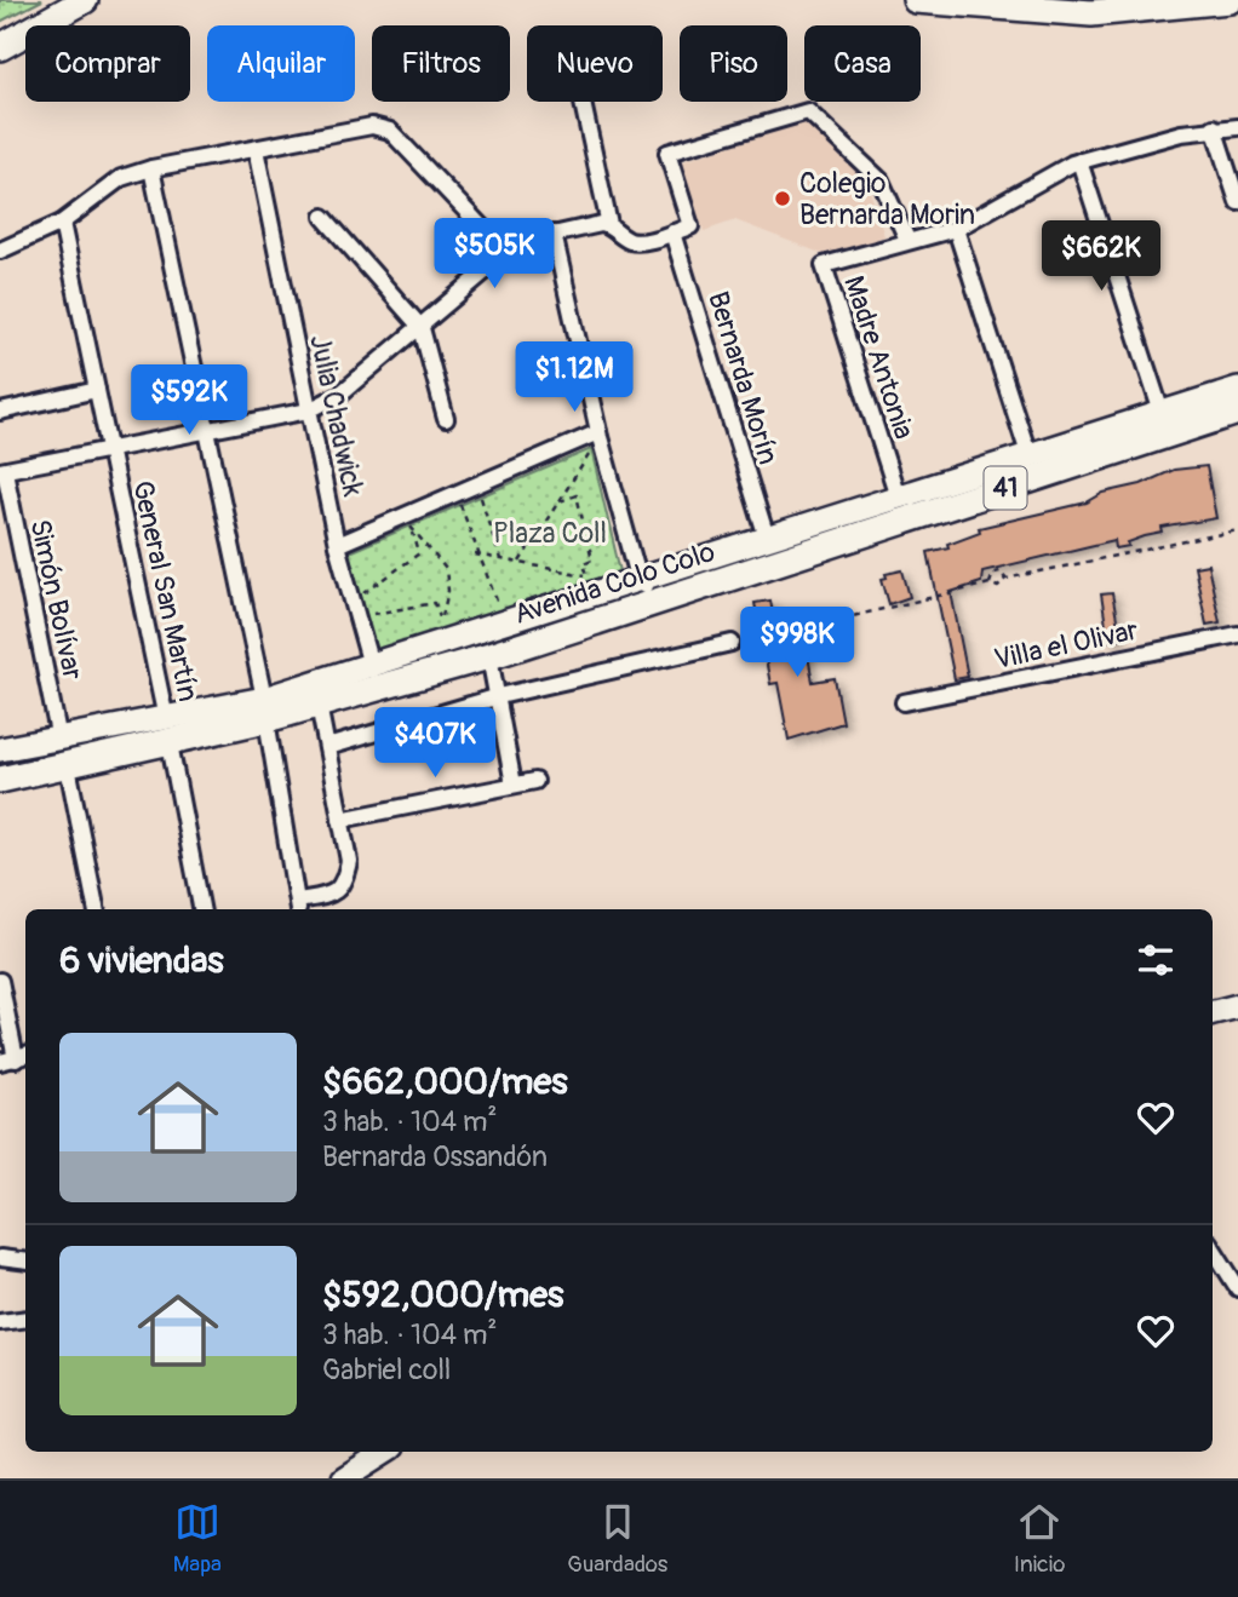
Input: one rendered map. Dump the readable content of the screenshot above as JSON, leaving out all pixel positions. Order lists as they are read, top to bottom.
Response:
{
  "streets": {
    "main road": ["41", "Avenida Colo Colo"],
    "street": [
      "Madre Antonia",
      "Bernarda Morín",
      "Julia Chadwick",
      "General San Martín",
      "Simón Bolívar",
      "Villa el Olivar"
    ]
  },
  "crossings": [
    ["Madre Antonia", "Avenida Colo Colo"],
    ["Bernarda Morín", "Avenida Colo Colo"],
    ["Julia Chadwick", "Avenida Colo Colo"],
    ["Avenida Colo Colo", "General San Martín"],
    ["Avenida Colo Colo", "Simón Bolívar"]
  ],
  "parks": ["Plaza Coll"],
  "places": ["Colegio Bernarda Morin"],
  "page": {
    "chip": [
      "Comprar",
      "Alquilar",
      "Filtros",
      "Nuevo",
      "Piso",
      "Casa"
    ],
    "price": [
      "$505K",
      "$662K",
      "$1.12M",
      "$592K",
      "$998K",
      "$407K"
    ],
    "heading": "6 viviendas",
    "list": [
      {
        "name": "$662,000/mes",
        "note": "3 hab. · 104 m² · Bernarda Ossandón"
      },
      {
        "name": "$592,000/mes",
        "note": "3 hab. · 104 m² · Gabriel coll"
      }
    ],
    "tabs": ["Mapa", "Guardados", "Inicio"]
  }
}
